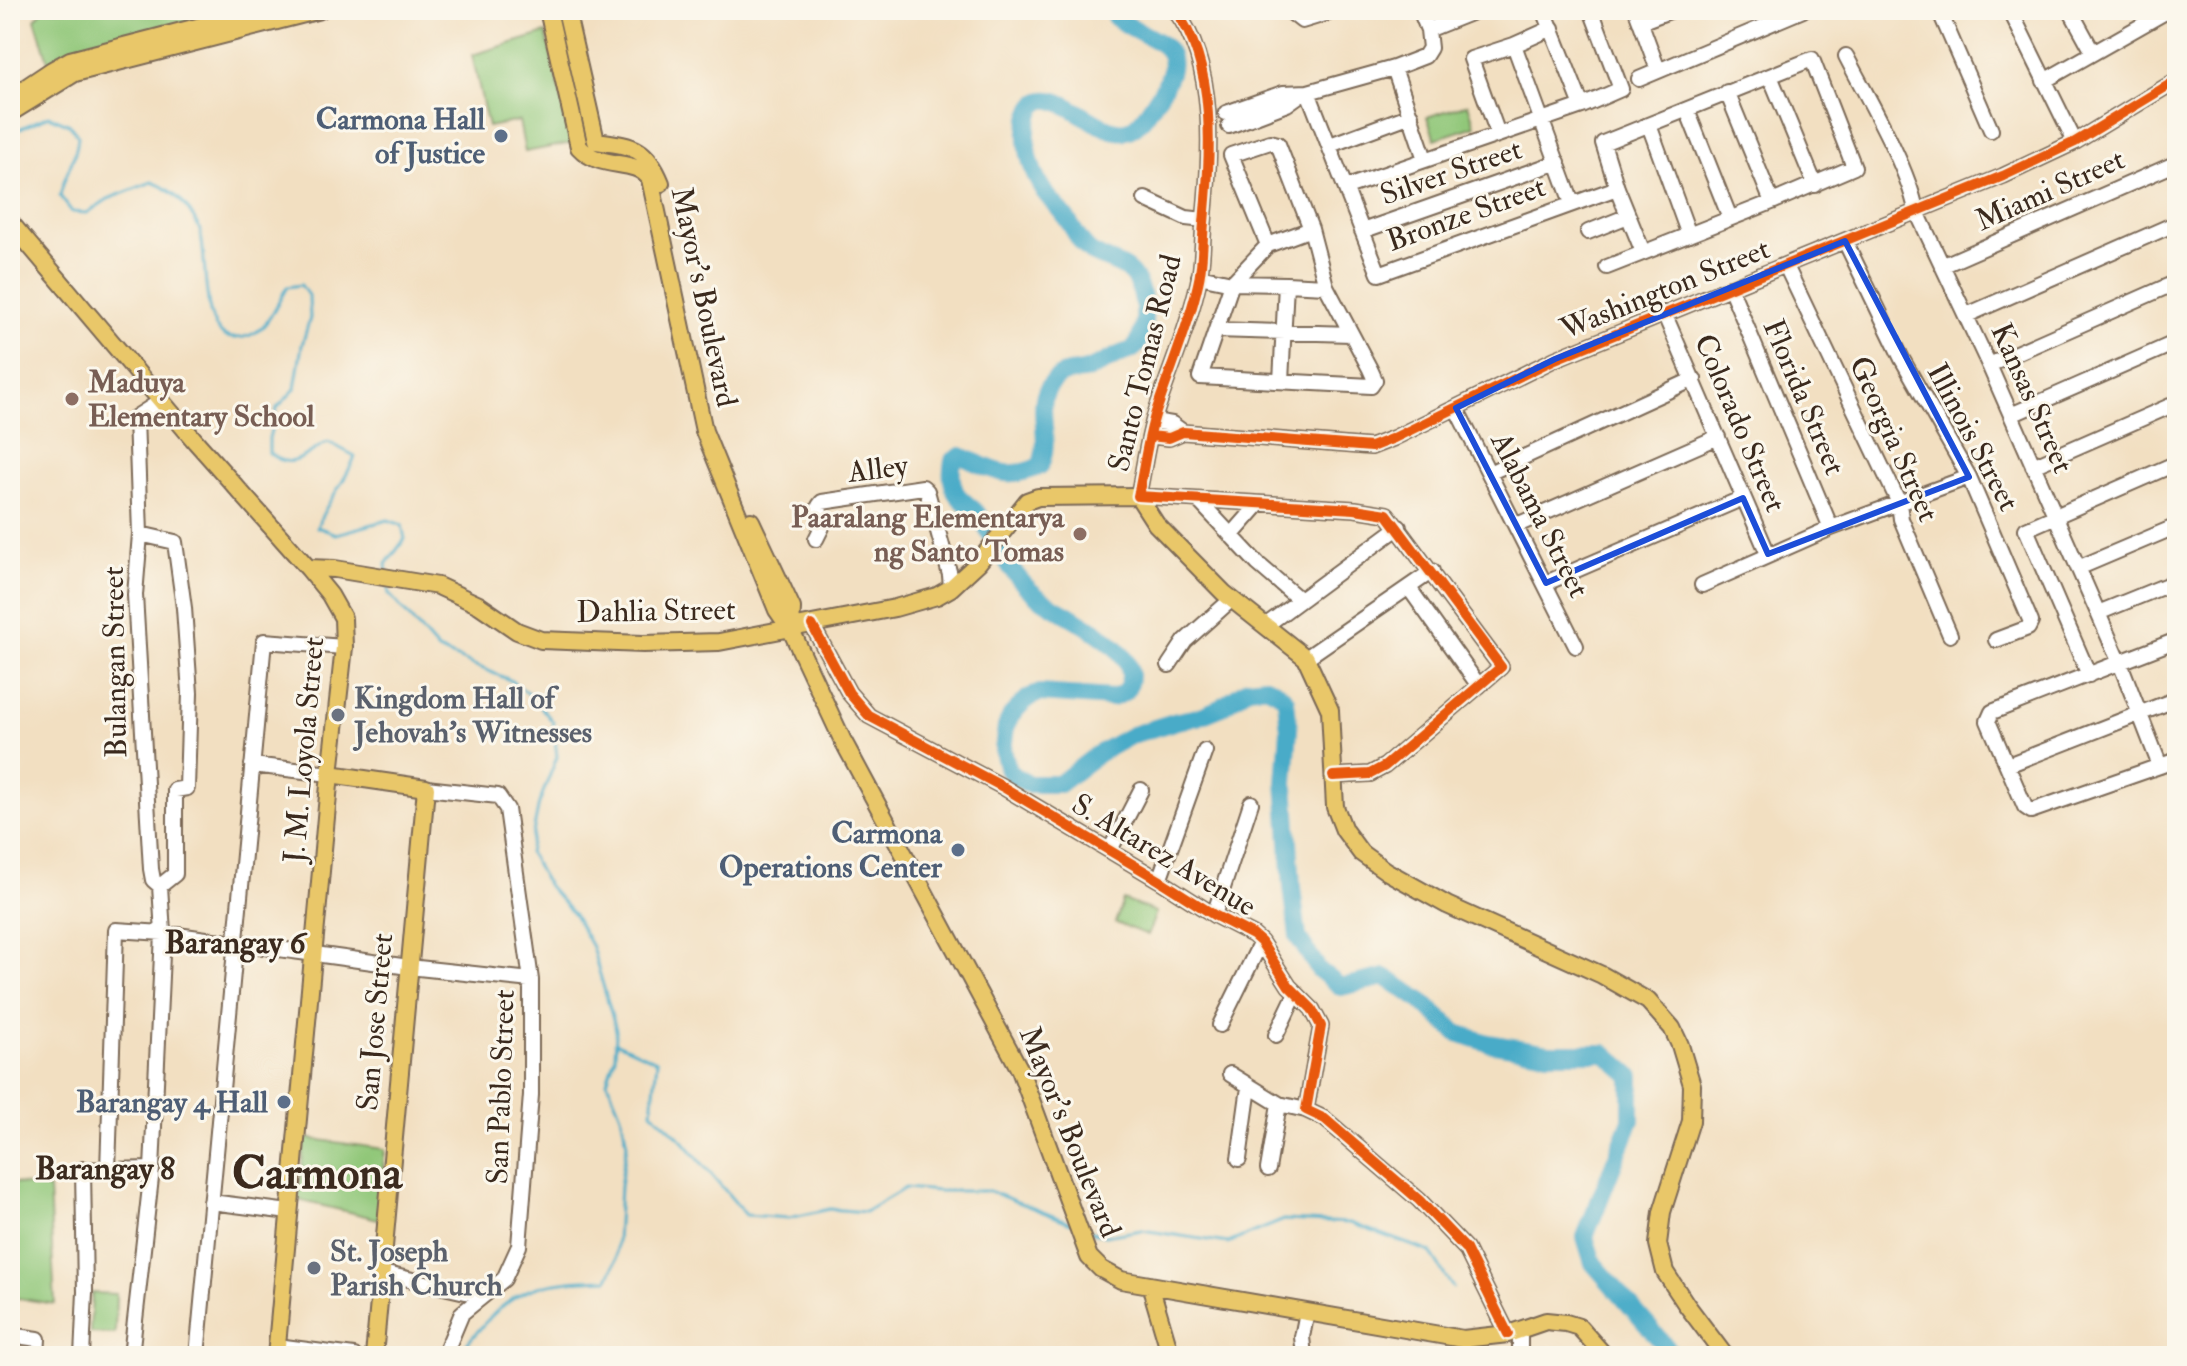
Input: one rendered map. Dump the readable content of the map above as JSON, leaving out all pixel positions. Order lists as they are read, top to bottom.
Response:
{
  "streets": {
    "main road": [
      "Mayor's Boulevard",
      "Dahlia Street",
      "J. M. Loyola Street",
      "San Jose Street"
    ],
    "street": [
      "Silver Street",
      "Miami Street",
      "Bronze Street",
      "Washington Street",
      "Santo Tomas Road",
      "Florida Street",
      "Kansas Street",
      "Colorado Street",
      "Illinois Street",
      "Georgia Street",
      "Alley",
      "Alabama Street",
      "Bulangan Street",
      "S. Altarez Avenue",
      "San Pablo Street"
    ]
  },
  "crossings": [
    ["Silver Street", "Bronze Street"],
    ["Miami Street", "Kansas Street"],
    ["Washington Street", "Santo Tomas Road"],
    ["Washington Street", "Florida Street"],
    ["Washington Street", "Kansas Street"],
    ["Washington Street", "Colorado Street"],
    ["Washington Street", "Illinois Street"],
    ["Washington Street", "Georgia Street"],
    ["Washington Street", "Alabama Street"],
    ["Mayor's Boulevard", "Dahlia Street"],
    ["Santo Tomas Road", "Dahlia Street"],
    ["Alley", "Dahlia Street"],
    ["Dahlia Street", "J. M. Loyola Street"],
    ["Dahlia Street", "S. Altarez Avenue"],
    ["Bulangan Street", "J. M. Loyola Street"],
    ["San Jose Street", "San Pablo Street"]
  ],
  "districts": ["Barangay 6", "Barangay 8", "Carmona"],
  "places": [
    "Carmona Hall of Justice",
    "Maduya Elementary School",
    "Paaralang Elementarya ng Santo Tomas",
    "Kingdom Hall of Jehovah's Witnesses",
    "Carmona Operations Center",
    "Barangay 4 Hall",
    "St. Joseph Parish Church"
  ]
}
